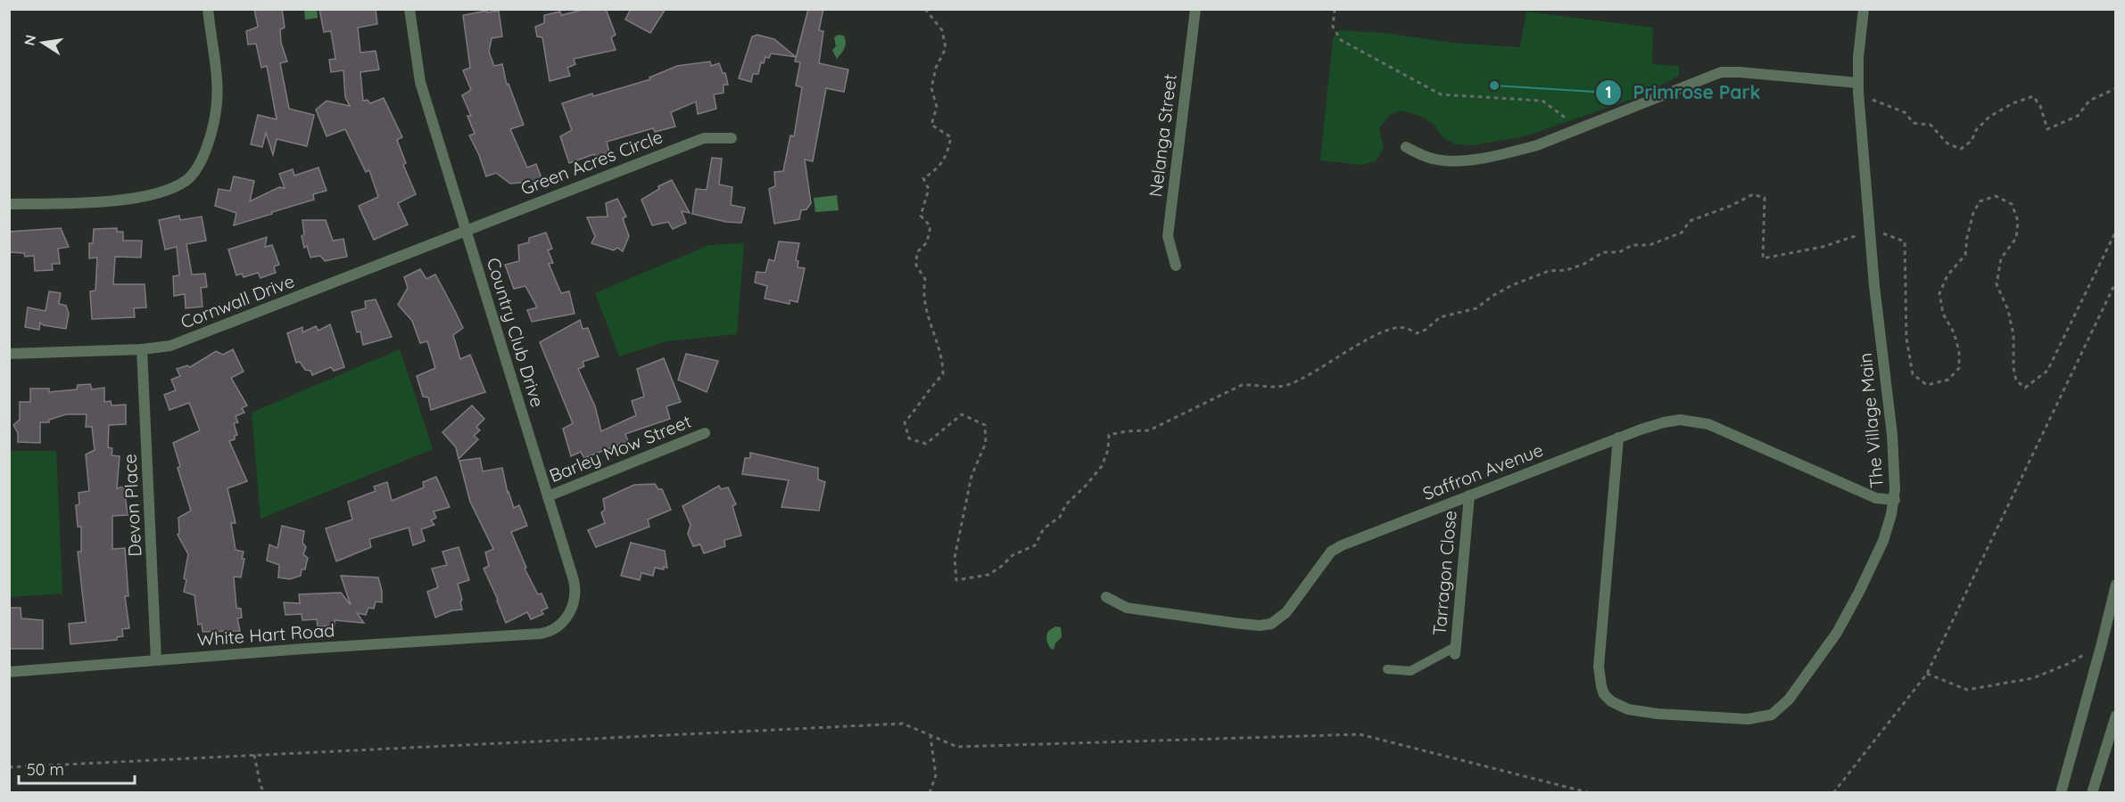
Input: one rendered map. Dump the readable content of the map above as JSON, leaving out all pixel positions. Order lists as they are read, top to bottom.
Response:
{
  "streets": {
    "street": [
      "Nelanga Street",
      "Green Acres Circle",
      "Cornwall Drive",
      "Country Club Drive",
      "The Village Main",
      "Barley Mow Street",
      "Saffron Avenue",
      "Devon Place",
      "Tarragon Close",
      "White Hart Road"
    ]
  },
  "crossings": [
    ["Green Acres Circle", "Cornwall Drive"],
    ["Green Acres Circle", "Country Club Drive"],
    ["Cornwall Drive", "Country Club Drive"],
    ["Cornwall Drive", "Devon Place"],
    ["Country Club Drive", "Barley Mow Street"],
    ["Country Club Drive", "White Hart Road"],
    ["The Village Main", "Saffron Avenue"],
    ["Saffron Avenue", "Tarragon Close"],
    ["Devon Place", "White Hart Road"]
  ],
  "places": ["Primrose Park"],
  "scale_bar": "50 m",
  "north": "left"
}
